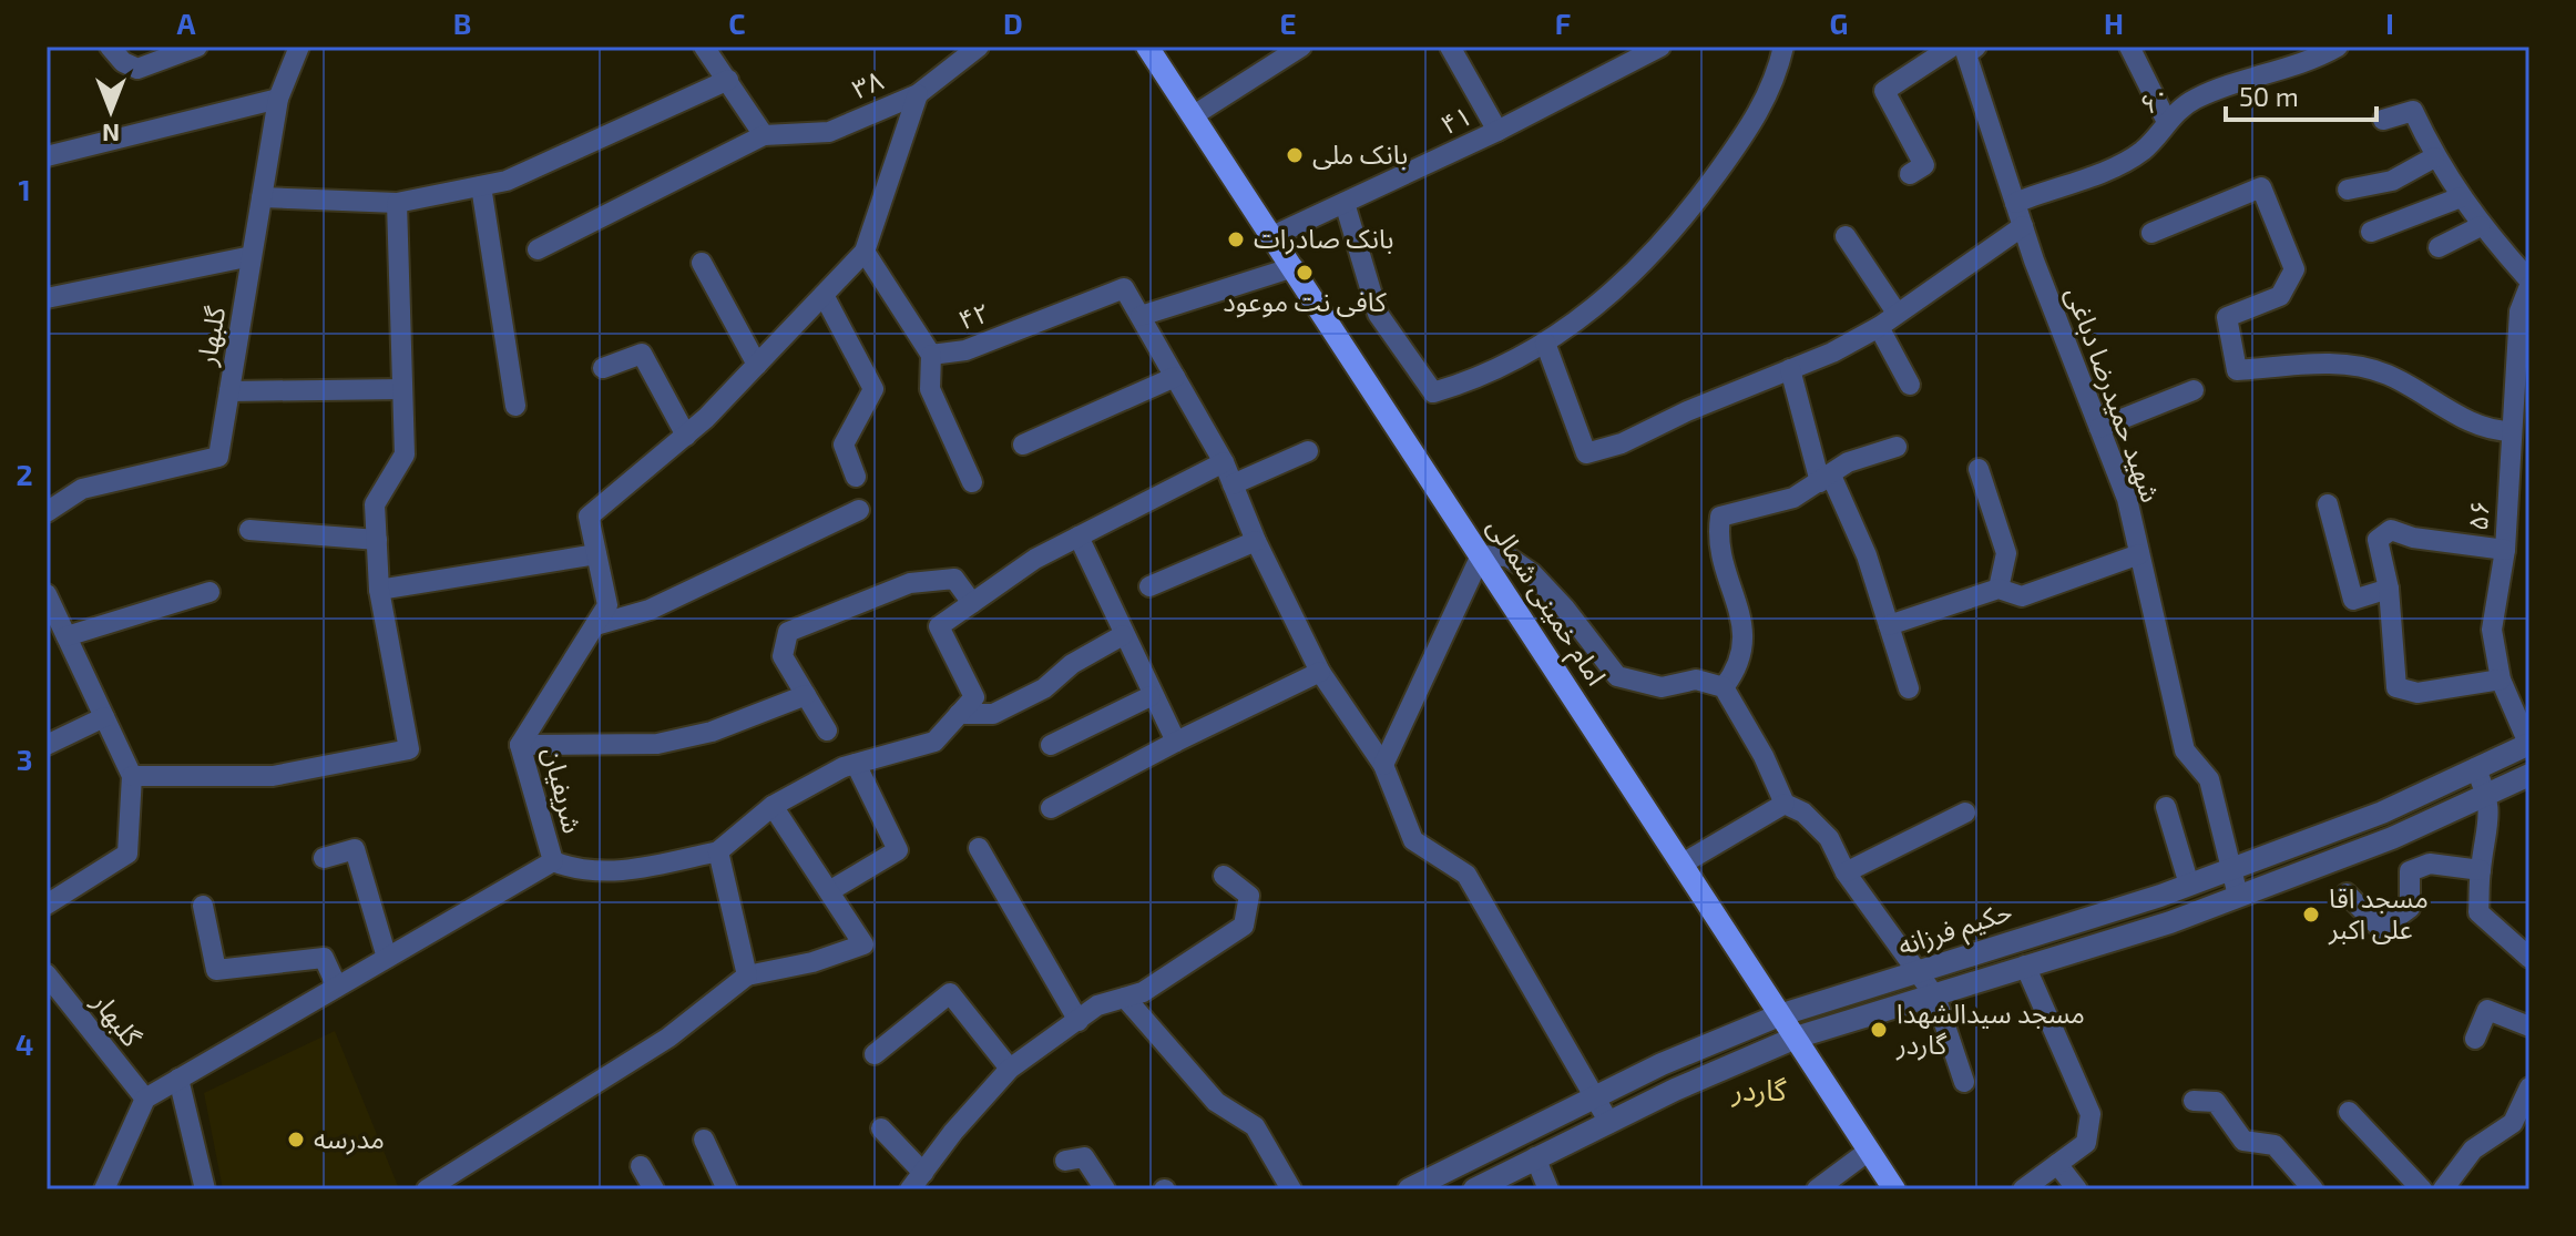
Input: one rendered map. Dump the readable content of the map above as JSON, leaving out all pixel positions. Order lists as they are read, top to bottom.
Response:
{
  "streets": {
    "main road": ["امام خمینی شمالی"],
    "street": [
      "۳۸",
      "۶۰",
      "۴۱",
      "۴۲",
      "گلبهار",
      "شهید حمیدرضا دباغی",
      "۵۶",
      "شریفیان",
      "حکیم فرزانه"
    ]
  },
  "crossings": [
    ["۶۰", "شهید حمیدرضا دباغی"],
    ["۴۱", "امام خمینی شمالی"],
    ["۴۲", "شریفیان"],
    ["گلبهار", "شریفیان"],
    ["شهید حمیدرضا دباغی", "حکیم فرزانه"],
    ["۵۶", "حکیم فرزانه"],
    ["امام خمینی شمالی", "حکیم فرزانه"]
  ],
  "districts": ["گاردر"],
  "places": [
    "بانک ملی",
    "بانک صادرات",
    "کافی نت موعود",
    "مسجد اقا علی اکبر",
    "مسجد سیدالشهدا گاردر",
    "مدرسه"
  ],
  "scale_bar": "50 m",
  "north": "bottom",
  "grid": {
    "columns": [
      "A",
      "B",
      "C",
      "D",
      "E",
      "F",
      "G",
      "H",
      "I"
    ],
    "rows": [
      "1",
      "2",
      "3",
      "4"
    ]
  }
}
